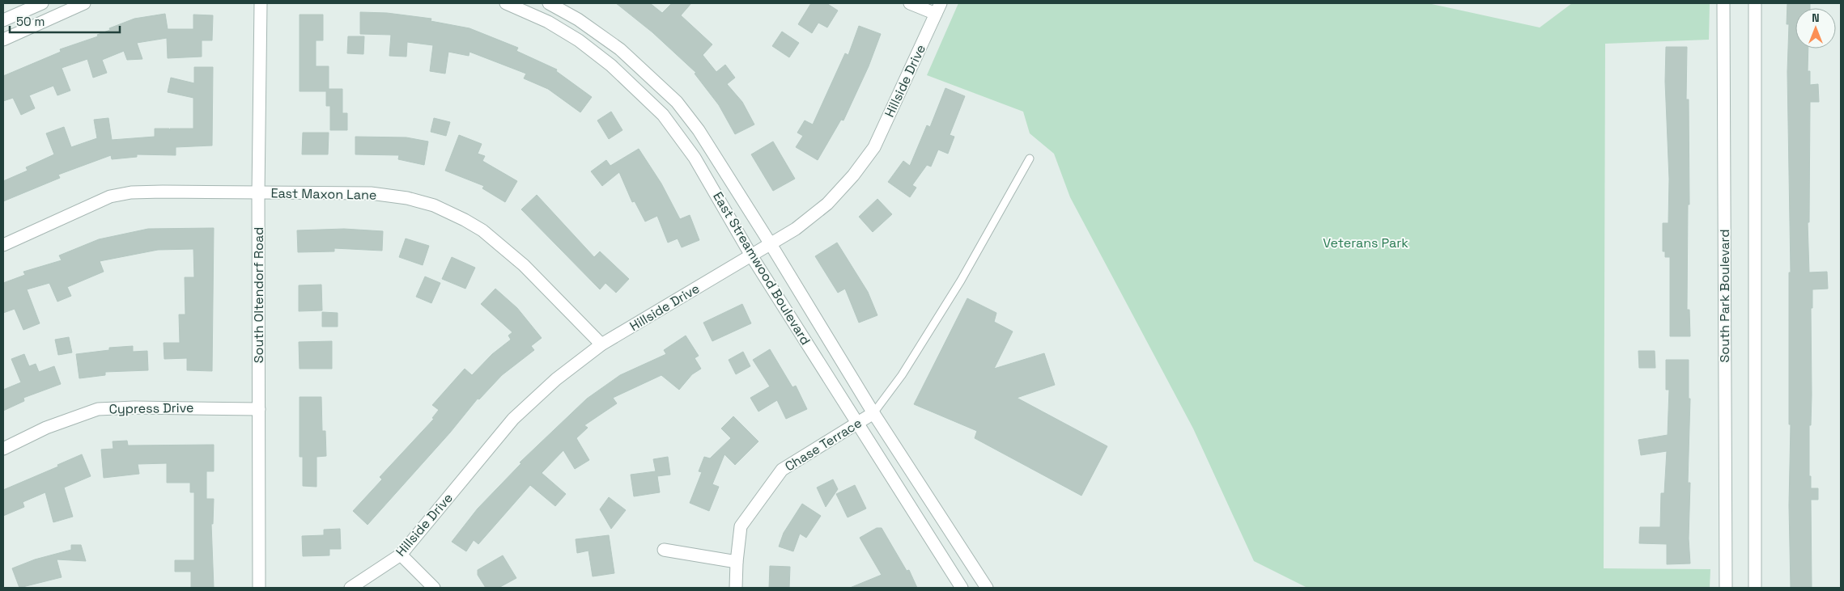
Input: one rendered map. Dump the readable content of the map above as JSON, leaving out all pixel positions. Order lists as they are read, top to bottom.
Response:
{
  "streets": {
    "street": [
      "Hillside Drive",
      "East Maxon Lane",
      "East Streamwood Boulevard",
      "South Oltendorf Road",
      "South Park Boulevard",
      "Cypress Drive",
      "Chase Terrace"
    ]
  },
  "crossings": [
    ["Hillside Drive", "East Maxon Lane"],
    ["Hillside Drive", "East Streamwood Boulevard"],
    ["East Maxon Lane", "South Oltendorf Road"],
    ["East Streamwood Boulevard", "Chase Terrace"],
    ["South Oltendorf Road", "Cypress Drive"]
  ],
  "parks": ["Veterans Park"],
  "scale_bar": "50 m",
  "north": "top"
}
